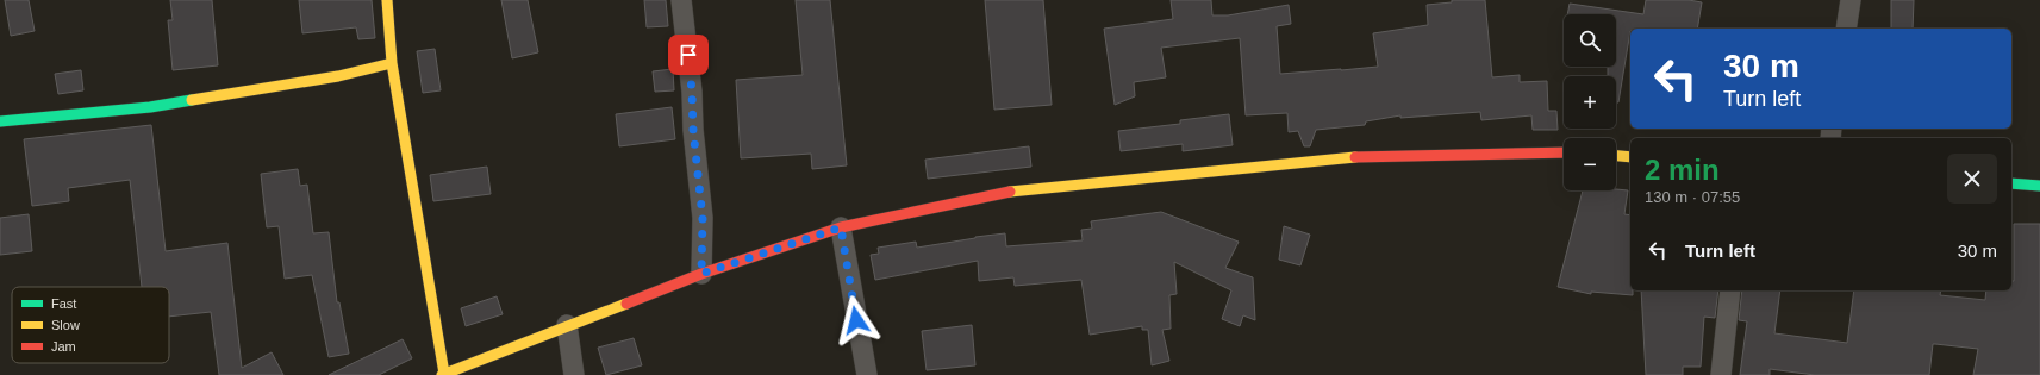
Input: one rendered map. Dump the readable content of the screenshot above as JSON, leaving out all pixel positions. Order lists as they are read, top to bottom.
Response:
{
  "legend": ["Fast", "Slow", "Jam"],
  "page": {
    "map_buttons": ["+", "−"],
    "turn": ["30 m", "Turn left"],
    "heading": ["2 min", "130 m · 07:55"],
    "list": [
      {
        "name": "Turn left",
        "value": "30 m"
      }
    ]
  }
}
